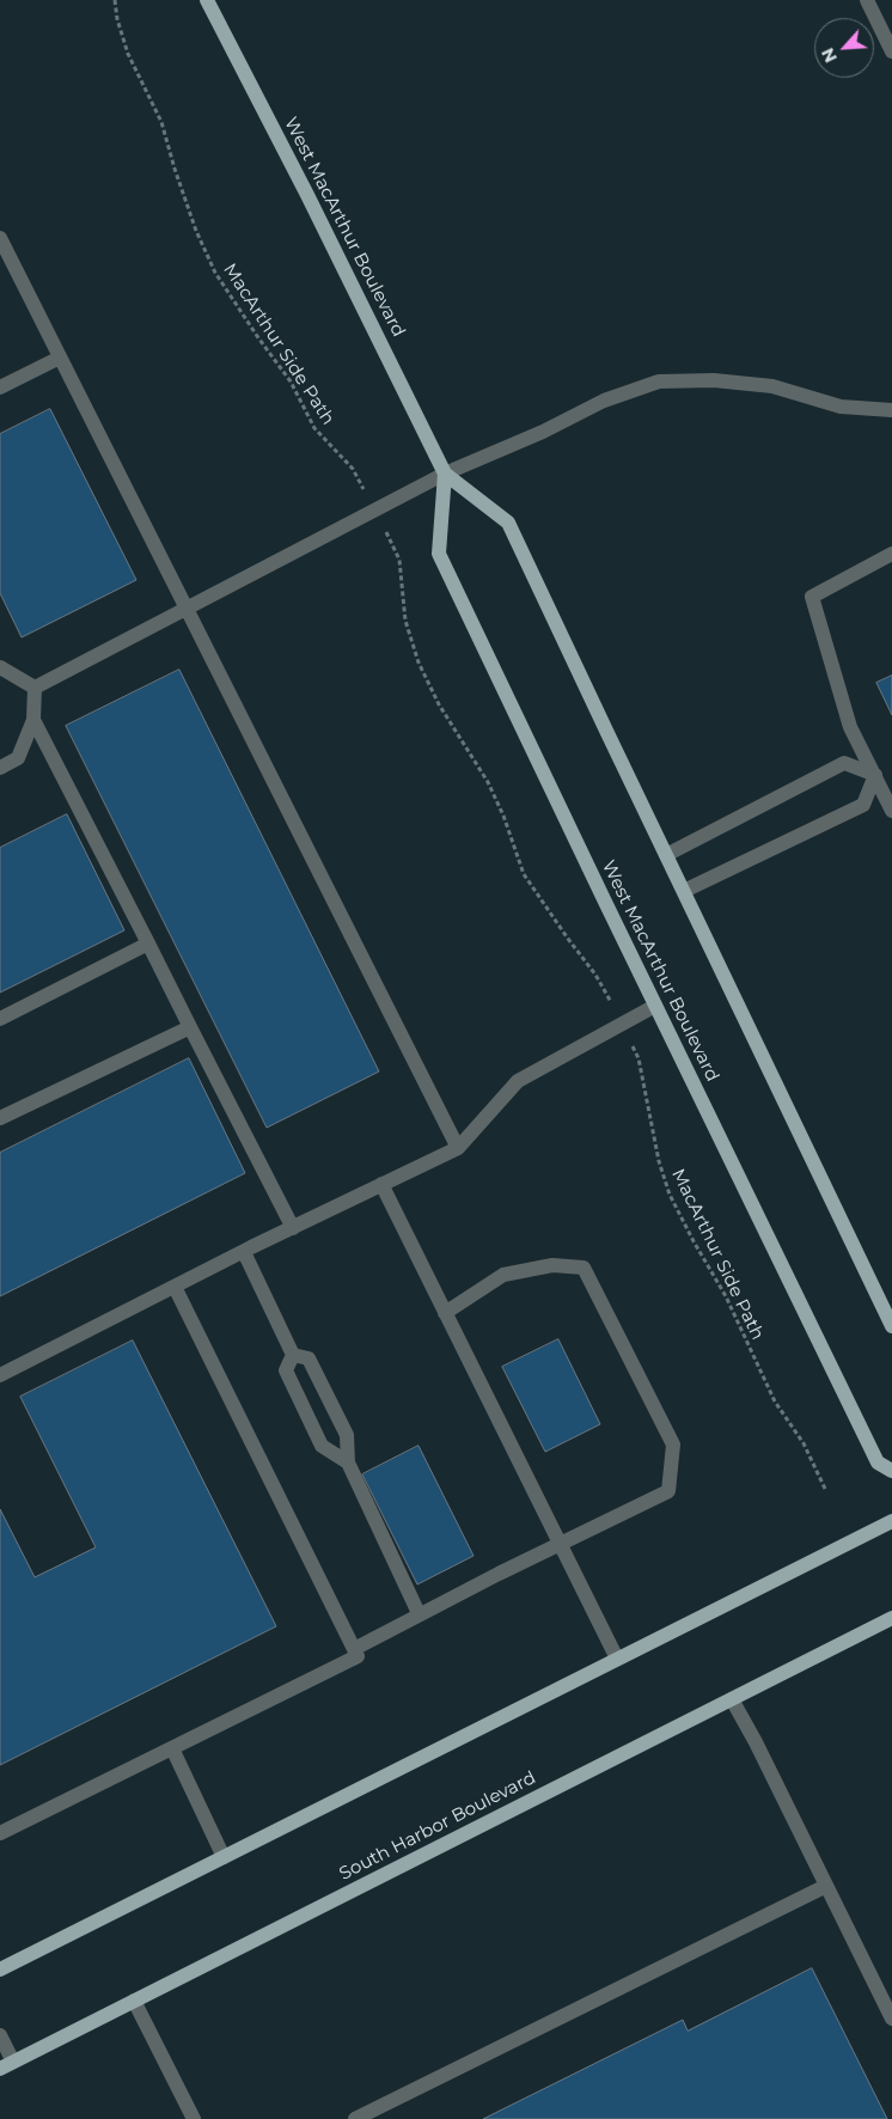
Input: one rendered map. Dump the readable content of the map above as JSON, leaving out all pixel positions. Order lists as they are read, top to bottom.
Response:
{
  "streets": {
    "main road": ["West MacArthur Boulevard", "South Harbor Boulevard"],
    "path": ["MacArthur Side Path"]
  },
  "north": "bottom left"
}
